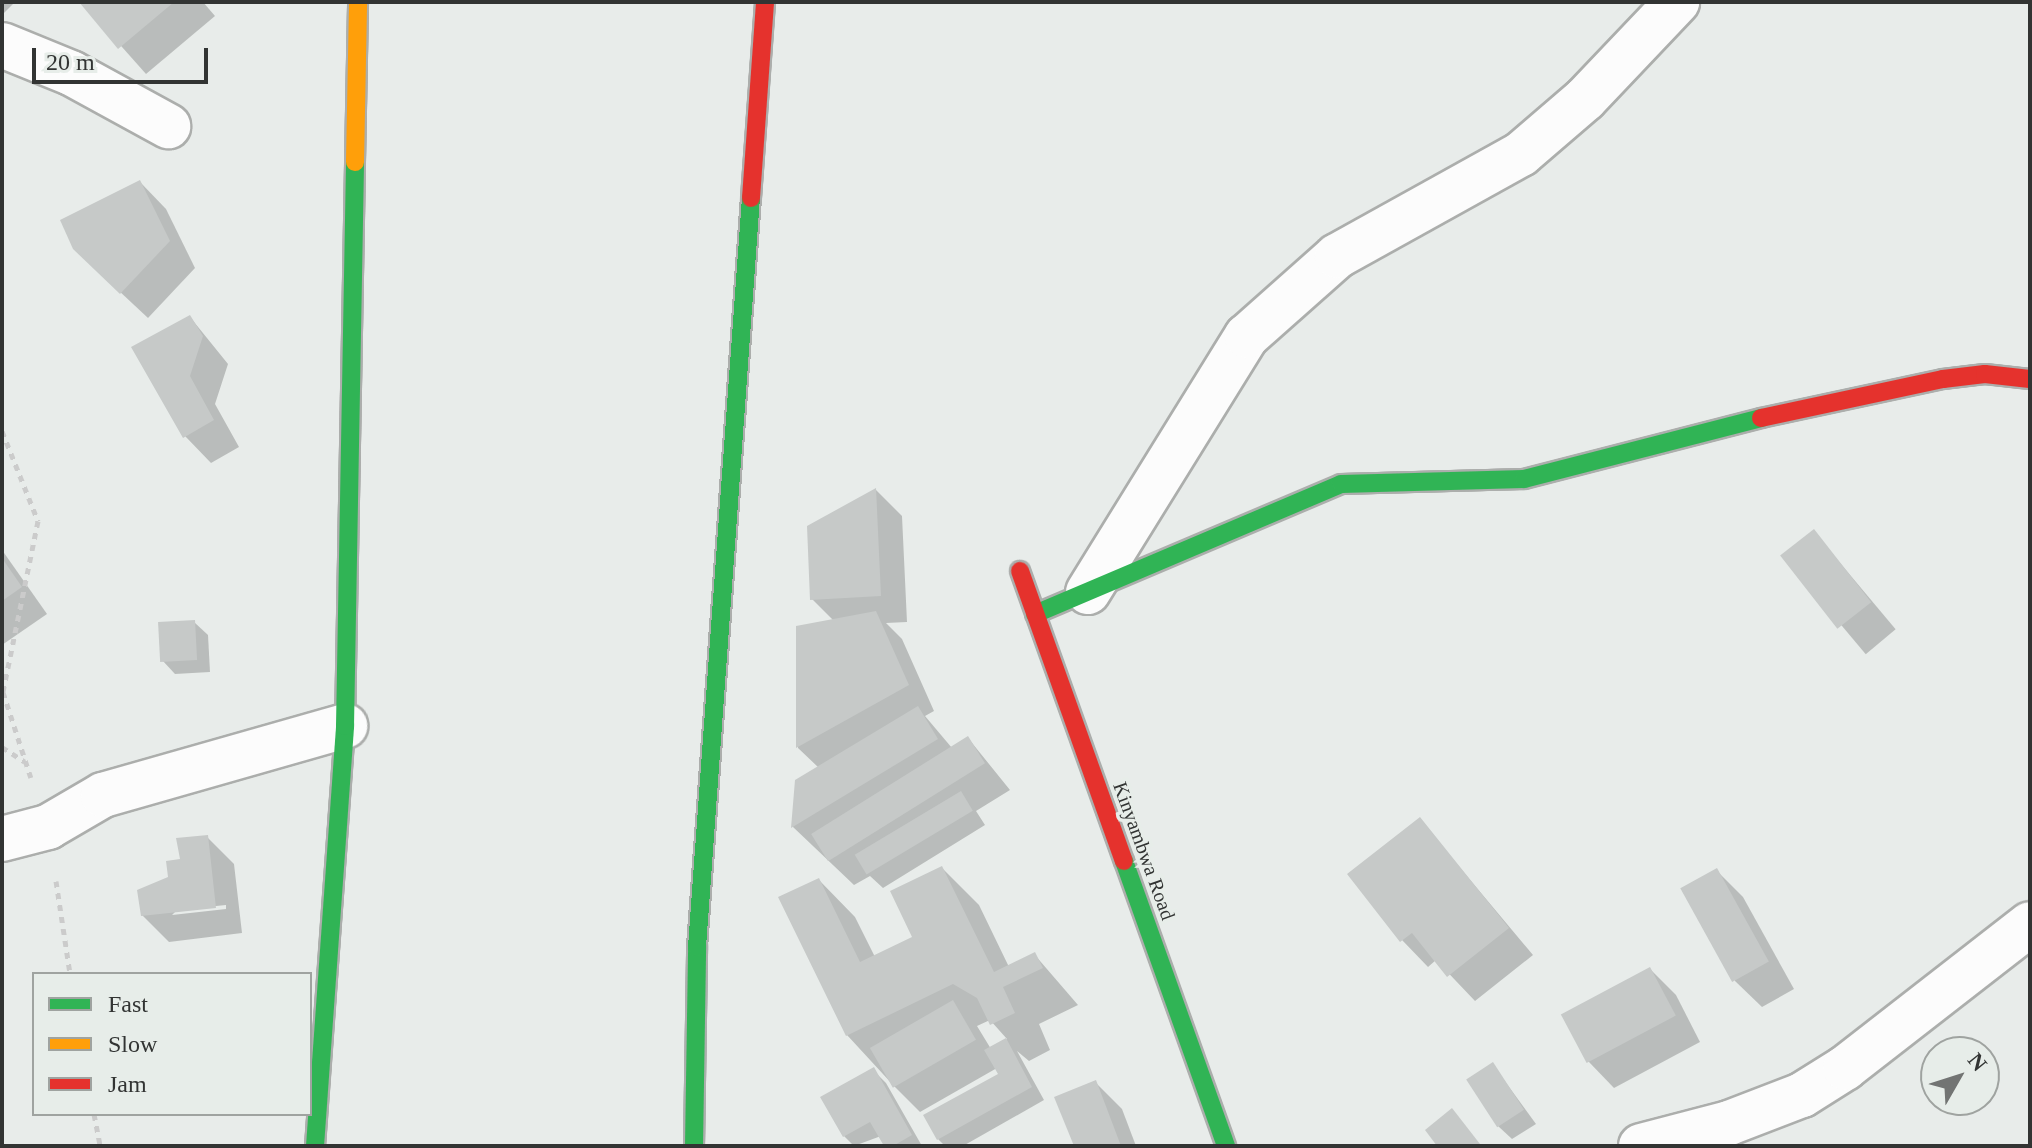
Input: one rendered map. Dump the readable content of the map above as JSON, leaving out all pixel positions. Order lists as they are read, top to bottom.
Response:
{
  "streets": {
    "street": ["Kinyambwa Road"]
  },
  "legend": ["Fast", "Slow", "Jam"],
  "scale_bar": "20 m",
  "north": "top right"
}
